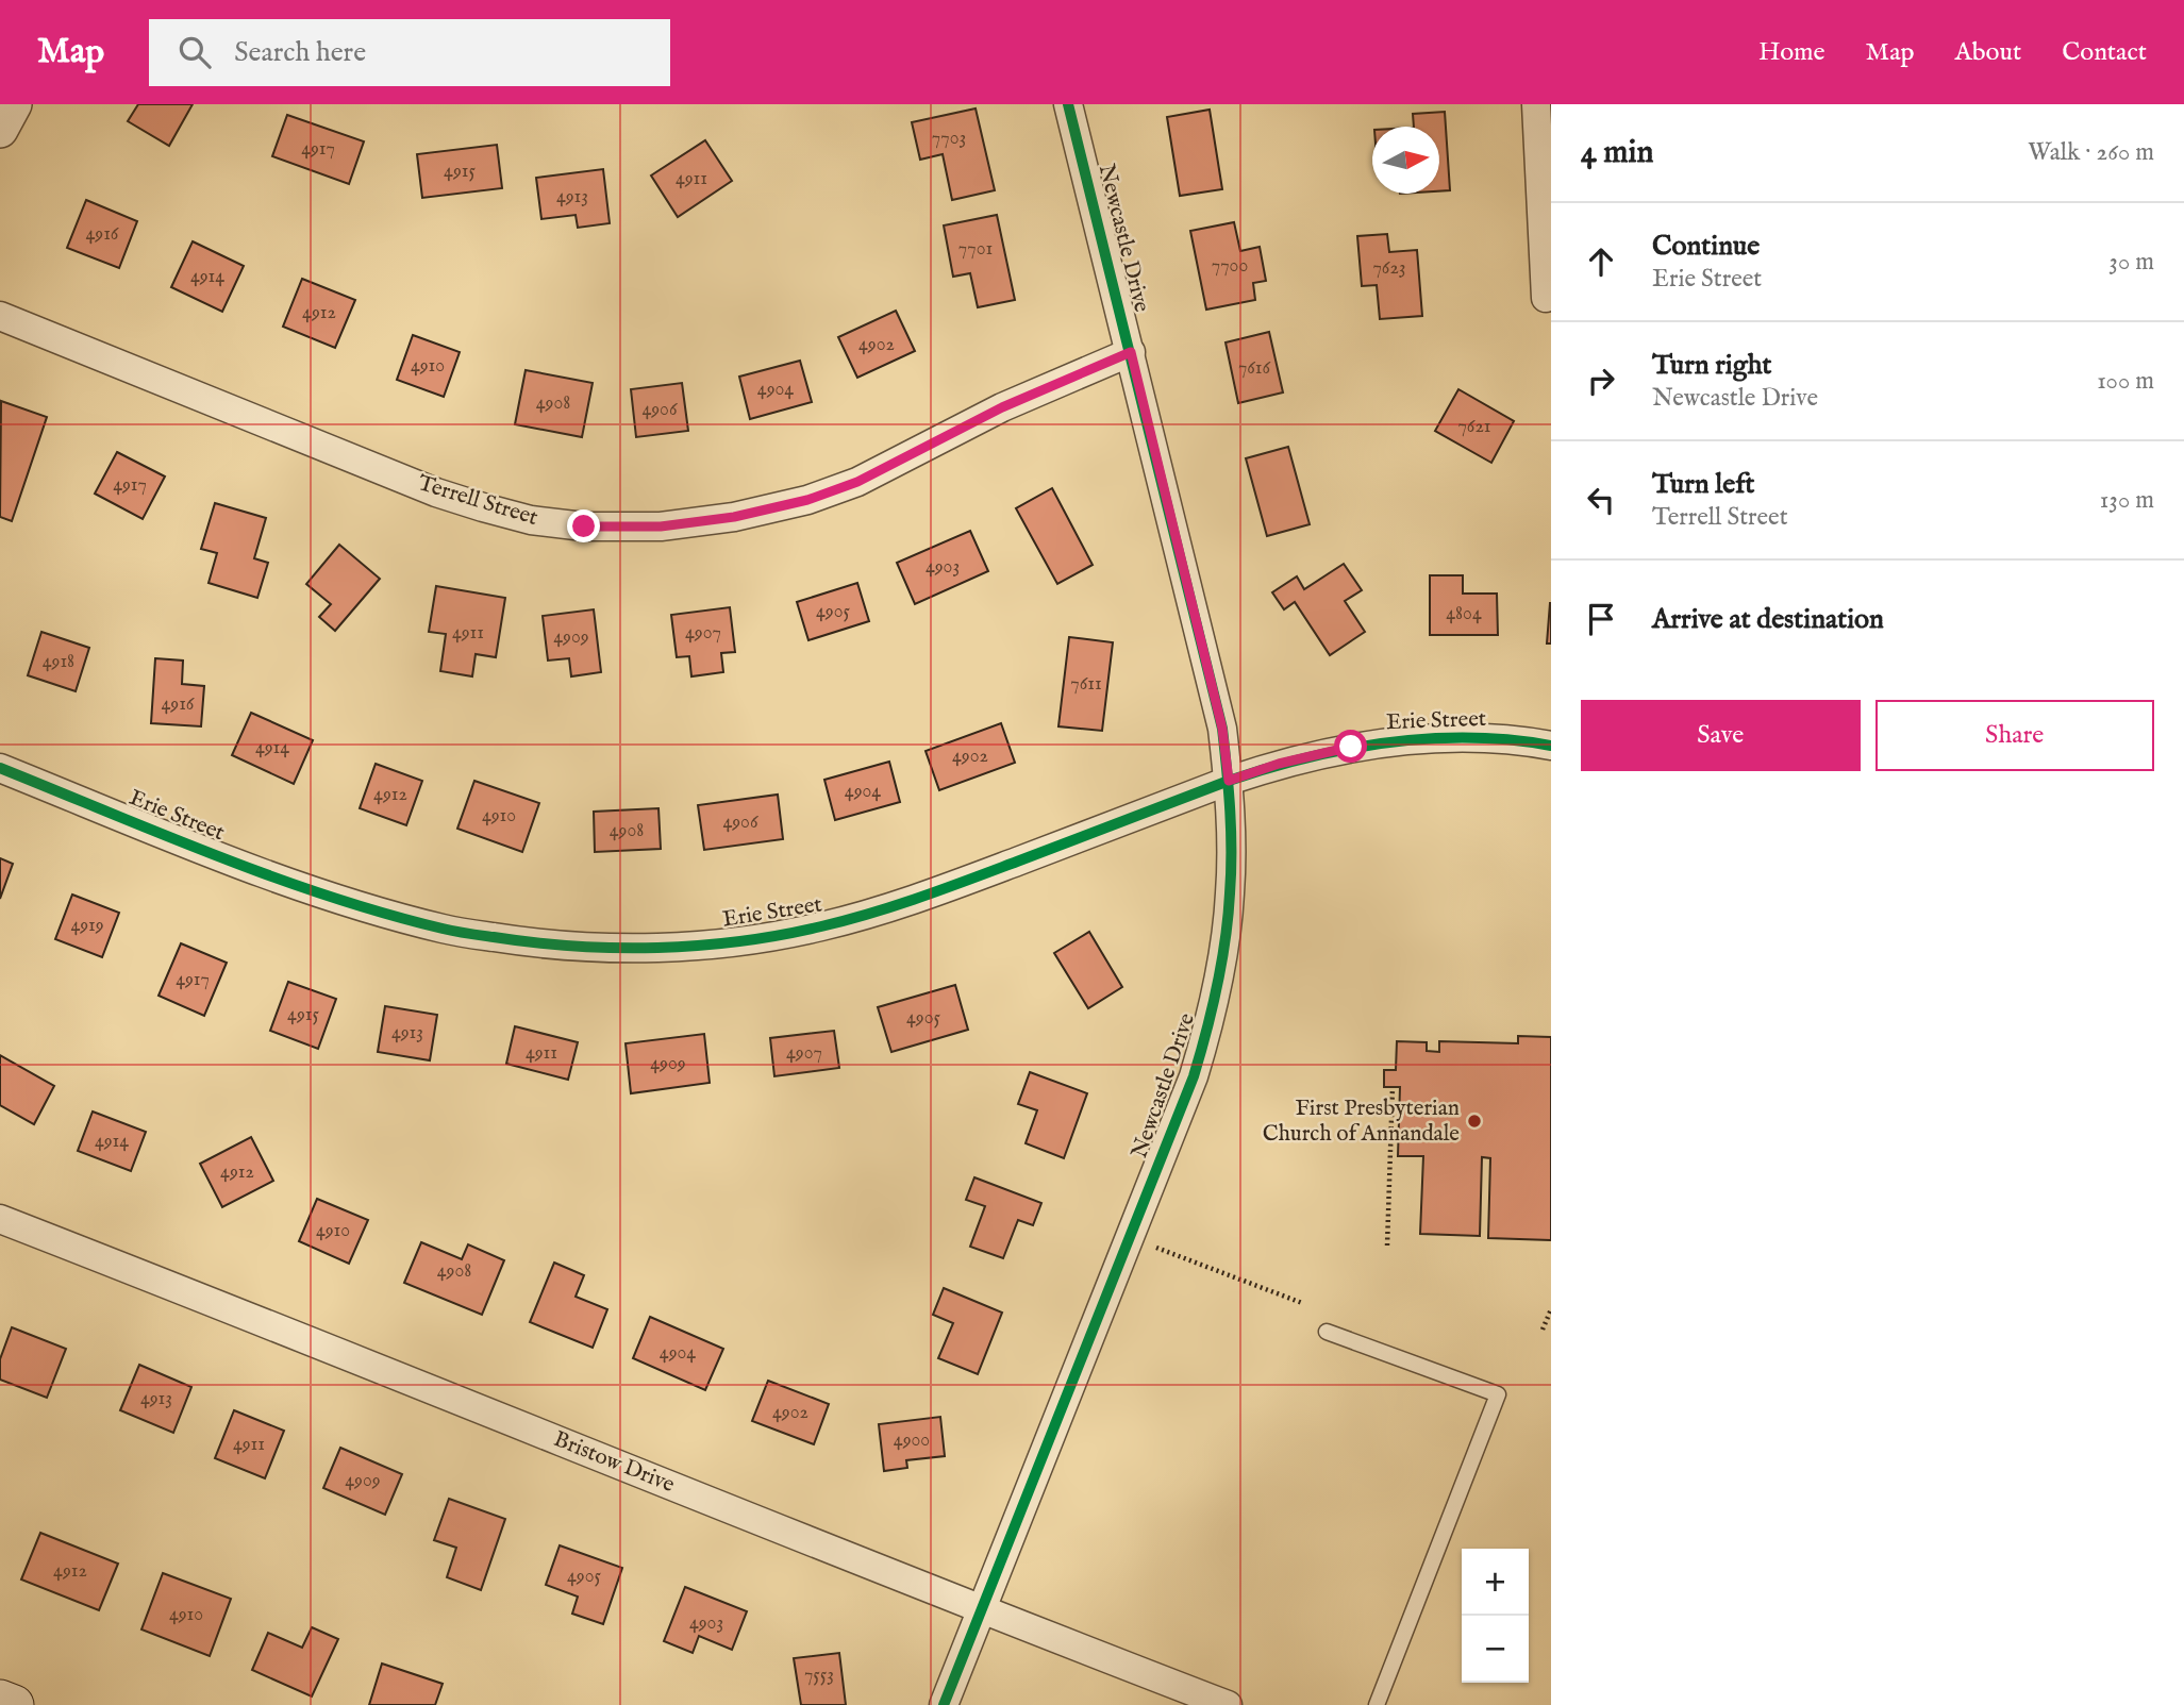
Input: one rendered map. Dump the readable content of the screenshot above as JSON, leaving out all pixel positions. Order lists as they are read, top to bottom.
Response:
{
  "streets": {
    "street": [
      "Newcastle Drive",
      "Terrell Street",
      "Erie Street",
      "Bristow Drive"
    ]
  },
  "crossings": [
    ["Newcastle Drive", "Terrell Street"],
    ["Newcastle Drive", "Erie Street"],
    ["Newcastle Drive", "Bristow Drive"]
  ],
  "places": ["First Presbyterian Church of Annandale"],
  "house_numbers": [
    "7703",
    "4917",
    "4915",
    "4911",
    "4913",
    "4916",
    "7701",
    "7700",
    "7623",
    "4914",
    "4912",
    "4902",
    "4910",
    "7616",
    "4904",
    "4908",
    "4906",
    "7621",
    "4917",
    "4903",
    "4905",
    "4804",
    "4911",
    "4907",
    "4909",
    "4918",
    "7611",
    "4916",
    "4914",
    "4902",
    "4904",
    "4912",
    "4910",
    "4906",
    "4908",
    "4919",
    "4917",
    "4915",
    "4905",
    "4913",
    "4911",
    "4907",
    "4909",
    "4914",
    "4912",
    "4910",
    "4908",
    "4904",
    "4913",
    "4902",
    "4900",
    "4911",
    "4909",
    "4912",
    "4905",
    "4910",
    "4903",
    "7553"
  ],
  "north": "right",
  "page": {
    "header": "Map",
    "search": "Search here",
    "nav": [
      "Home",
      "Map",
      "About",
      "Contact"
    ],
    "heading": ["4 min", "Walk · 260 m"],
    "list": [
      ["Continue", "Erie Street", "30 m"],
      ["Turn right", "Newcastle Drive", "100 m"],
      ["Turn left", "Terrell Street", "130 m"],
      "Arrive at destination"
    ],
    "buttons": ["Save", "Share"],
    "map_buttons": ["+", "−"]
  }
}
